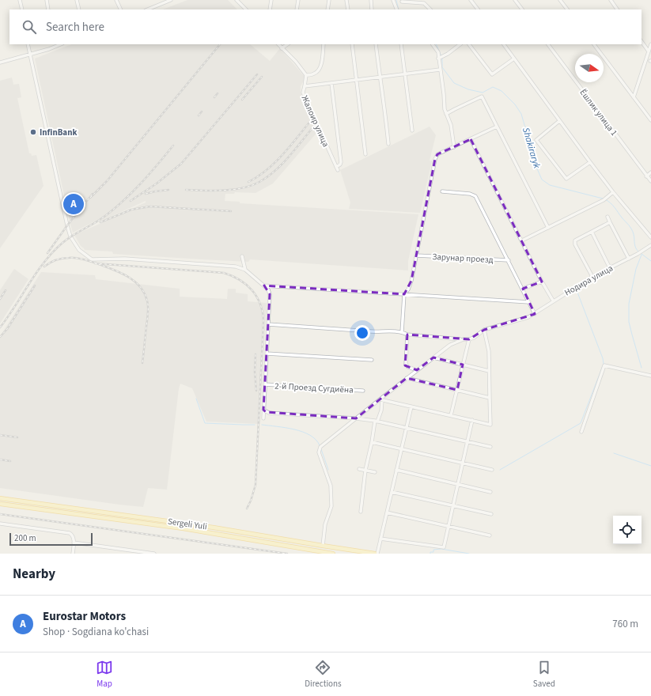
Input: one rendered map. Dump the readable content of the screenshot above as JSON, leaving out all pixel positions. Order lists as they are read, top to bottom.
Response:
{
  "streets": {
    "main road": ["Sergeli Yuli"],
    "street": [
      "Ёшлик улица 1",
      "Жалоир улица",
      "Зарунар проезд",
      "Нодира улица",
      "2-й Проезд Сугдиёна"
    ]
  },
  "water": ["Shakiraryk"],
  "places": ["InfinBank"],
  "scale_bar": "200 m",
  "north": "right",
  "page": {
    "search": "Search here",
    "pins": "A",
    "scale": "200 m",
    "heading": "Nearby",
    "list": [
      {
        "mark": "A",
        "name": "Eurostar Motors",
        "note": "Shop · Sogdiana ko'chasi",
        "value": "760 m"
      }
    ],
    "nav": ["Map", "Directions", "Saved"]
  }
}
